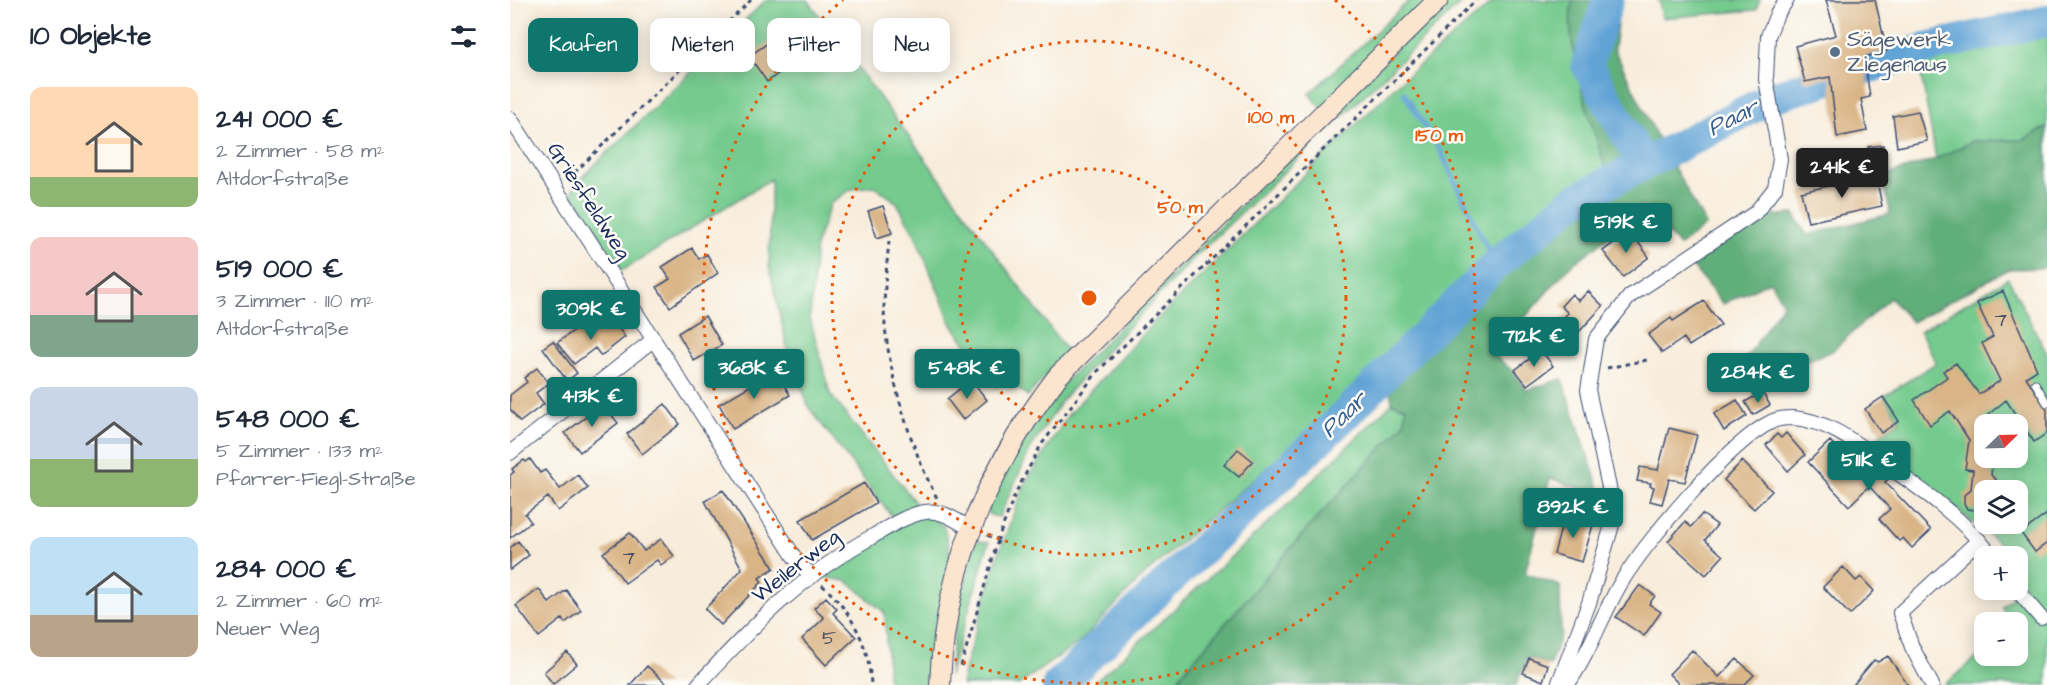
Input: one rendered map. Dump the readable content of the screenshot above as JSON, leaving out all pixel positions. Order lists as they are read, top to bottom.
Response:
{
  "streets": {
    "street": ["Griesfeldweg", "Weilerweg"]
  },
  "crossings": [
    ["Griesfeldweg", "Weilerweg"]
  ],
  "water": ["Paar"],
  "places": ["Sägewerk Ziegenaus"],
  "house_numbers": ["7", "7", "5"],
  "north": "top right",
  "page": {
    "heading": "10 Objekte",
    "chip": [
      "Kaufen",
      "Mieten",
      "Filter",
      "Neu"
    ],
    "list": [
      {
        "name": "241 000 €",
        "note": "2 Zimmer · 58 m² · Altdorfstraße"
      },
      {
        "name": "519 000 €",
        "note": "3 Zimmer · 110 m² · Altdorfstraße"
      },
      {
        "name": "548 000 €",
        "note": "5 Zimmer · 133 m² · Pfarrer-Fiegl-Straße"
      },
      {
        "name": "284 000 €",
        "note": "2 Zimmer · 60 m² · Neuer Weg"
      }
    ],
    "price": [
      "241K €",
      "519K €",
      "309K €",
      "712K €",
      "368K €",
      "548K €",
      "284K €",
      "413K €",
      "511K €",
      "892K €"
    ],
    "map_buttons": ["+", "−"]
  },
  "rings": ["100 m", "150 m", "50 m"]
}
